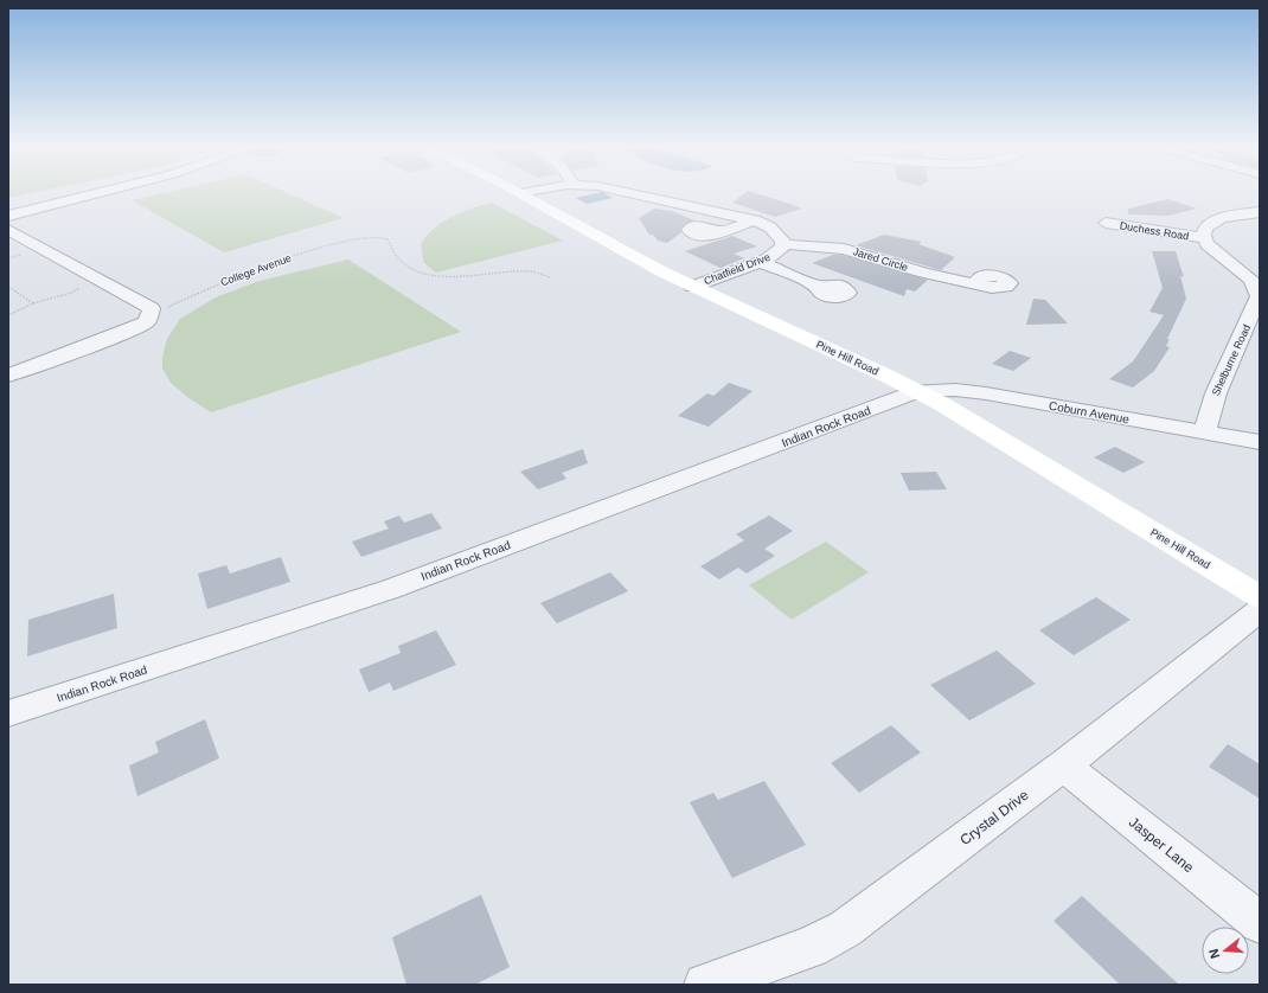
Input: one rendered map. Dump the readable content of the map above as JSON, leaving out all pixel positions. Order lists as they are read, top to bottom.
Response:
{
  "streets": {
    "street": [
      "Duchess Road",
      "Jared Circle",
      "Chatfield Drive",
      "Pine Hill Road",
      "Shelburne Road",
      "Coburn Avenue",
      "Indian Rock Road",
      "Crystal Drive",
      "Jasper Lane"
    ],
    "path": ["College Avenue"]
  },
  "crossings": [
    ["Duchess Road", "Shelburne Road"],
    ["Jared Circle", "Chatfield Drive"],
    ["Chatfield Drive", "Pine Hill Road"],
    ["Pine Hill Road", "Coburn Avenue"],
    ["Pine Hill Road", "Indian Rock Road"],
    ["Shelburne Road", "Coburn Avenue"],
    ["Coburn Avenue", "Indian Rock Road"],
    ["Crystal Drive", "Jasper Lane"]
  ],
  "north": "left"
}
